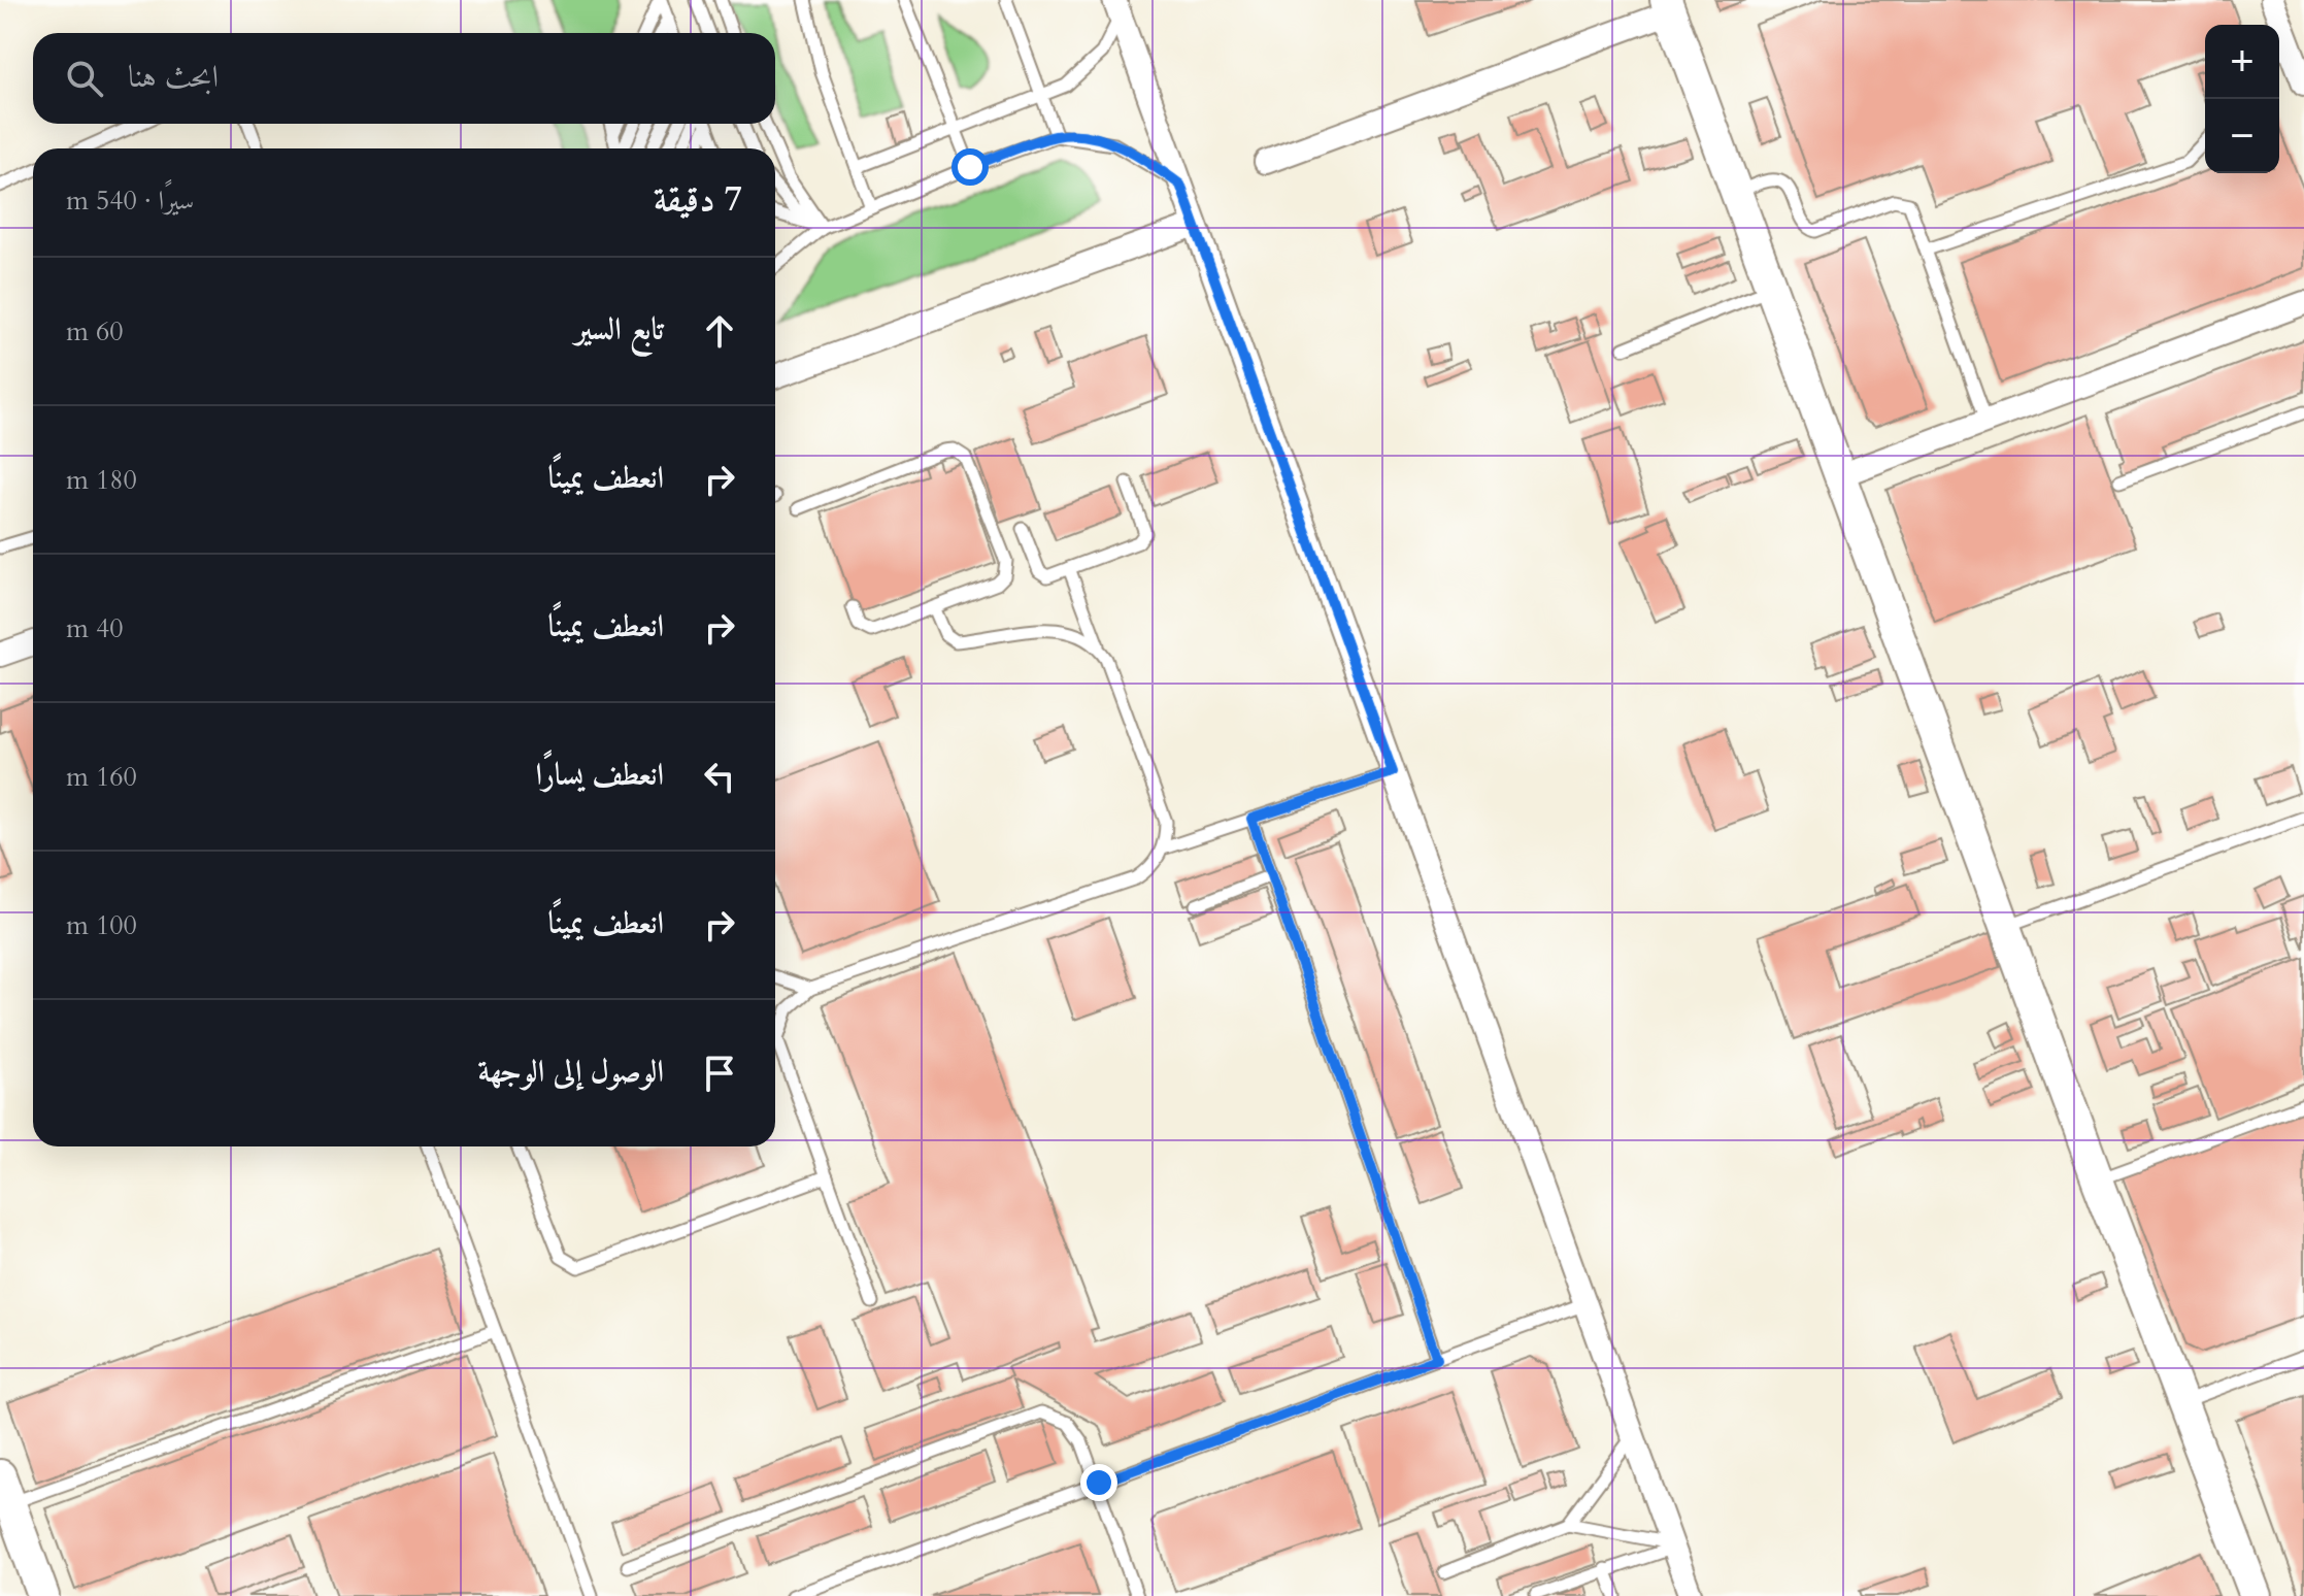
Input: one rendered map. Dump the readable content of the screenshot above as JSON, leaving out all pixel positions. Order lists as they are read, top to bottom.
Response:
{
  "page": {
    "map_buttons": ["+", "−"],
    "search": "ابحث هنا",
    "heading": ["7 دقيقة", "سيرًا · 540 m"],
    "list": [
      ["تابع السير", "60 m"],
      ["انعطف يمينًا", "180 m"],
      ["انعطف يمينًا", "40 m"],
      ["انعطف يسارًا", "160 m"],
      ["انعطف يمينًا", "100 m"],
      "الوصول إلى الوجهة"
    ]
  }
}
